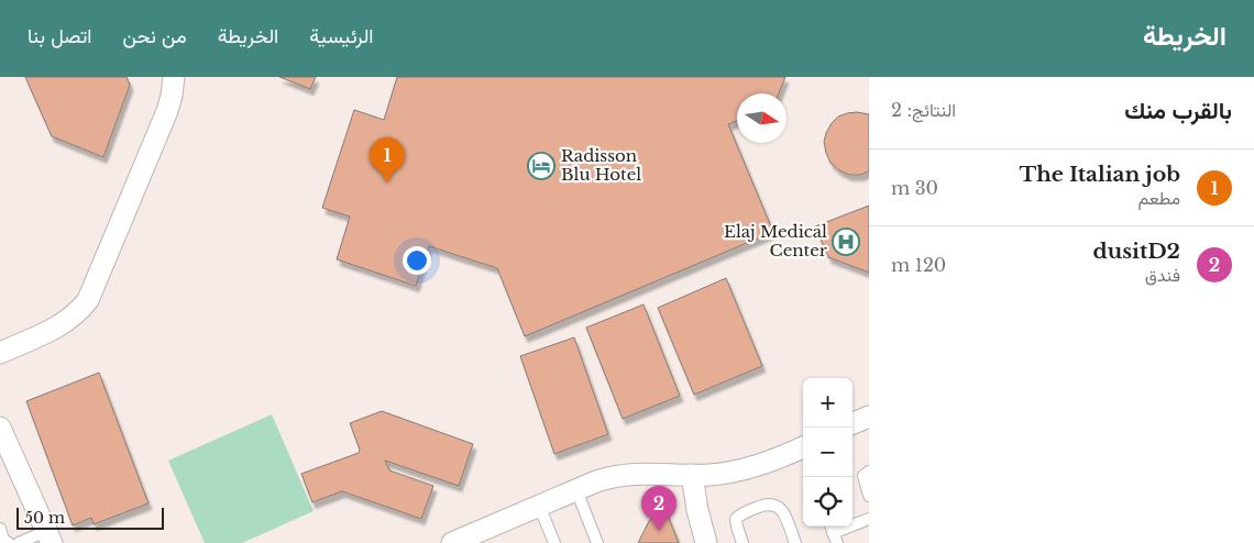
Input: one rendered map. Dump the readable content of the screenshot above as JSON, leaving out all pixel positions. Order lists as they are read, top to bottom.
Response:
{
  "places": {
    "hotel": ["Radisson Blu Hotel"],
    "hospital": ["Elaj Medical Center"]
  },
  "scale_bar": "50 m",
  "north": "right",
  "page": {
    "header": "الخريطة",
    "nav": [
      "الرئيسية",
      "الخريطة",
      "من نحن",
      "اتصل بنا"
    ],
    "heading": ["بالقرب منك", "النتائج: 2"],
    "pins": ["1", "2"],
    "list": [
      {
        "mark": "1",
        "name": "The Italian job",
        "note": "مطعم",
        "value": "30 m"
      },
      {
        "mark": "2",
        "name": "dusitD2",
        "note": "فندق",
        "value": "120 m"
      }
    ],
    "map_buttons": ["+", "−"],
    "scale": "50 m"
  }
}
